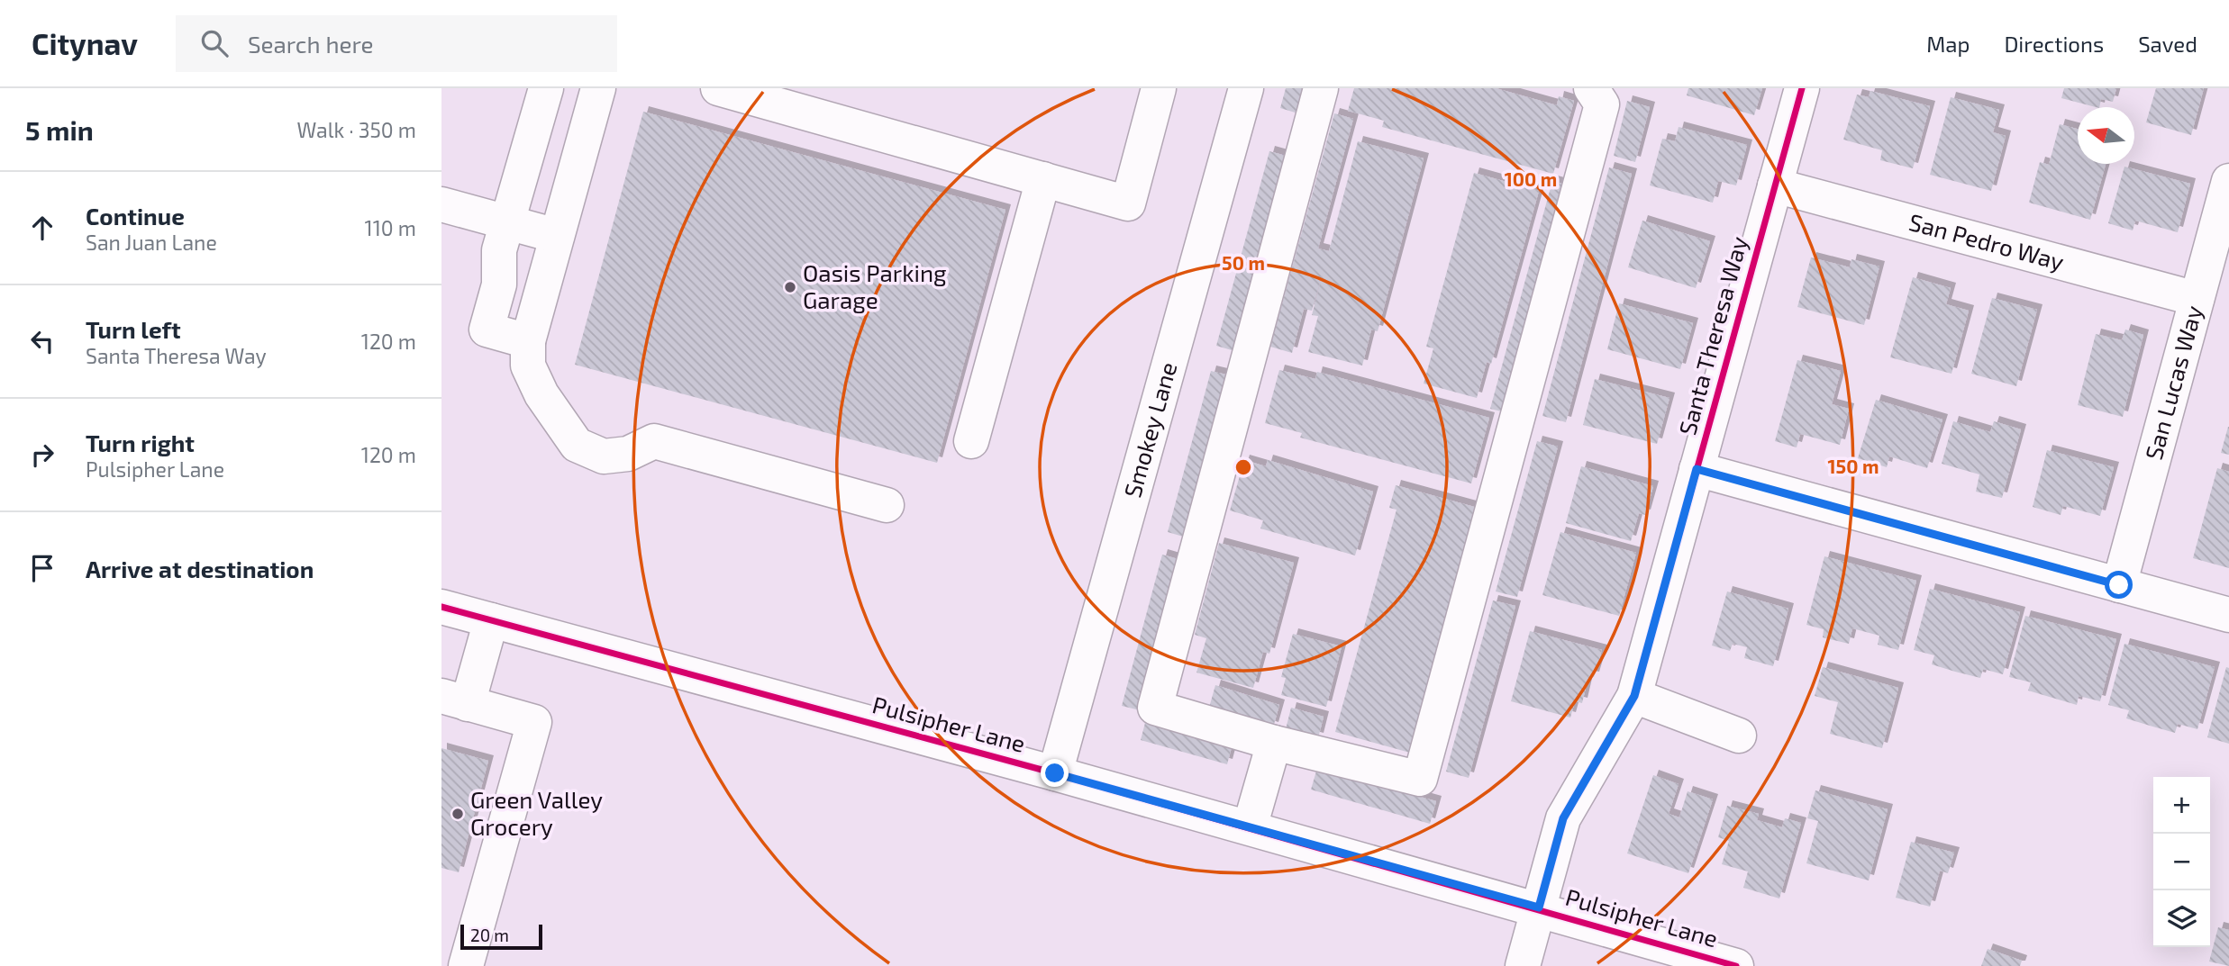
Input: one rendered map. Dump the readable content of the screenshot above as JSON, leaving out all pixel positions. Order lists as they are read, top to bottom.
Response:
{
  "streets": {
    "street": [
      "San Pedro Way",
      "Santa Theresa Way",
      "San Lucas Way",
      "Smokey Lane",
      "Pulsipher Lane"
    ]
  },
  "crossings": [
    ["San Pedro Way", "Santa Theresa Way"],
    ["San Pedro Way", "San Lucas Way"],
    ["Santa Theresa Way", "Pulsipher Lane"],
    ["Smokey Lane", "Pulsipher Lane"]
  ],
  "places": ["Oasis Parking Garage", "Green Valley Grocery"],
  "scale_bar": "20 m",
  "north": "left",
  "page": {
    "header": "Citynav",
    "search": "Search here",
    "nav": ["Map", "Directions", "Saved"],
    "heading": ["5 min", "Walk · 350 m"],
    "list": [
      ["Continue", "San Juan Lane", "110 m"],
      ["Turn left", "Santa Theresa Way", "120 m"],
      ["Turn right", "Pulsipher Lane", "120 m"],
      "Arrive at destination"
    ],
    "map_buttons": ["+", "−"],
    "scale": "20 m"
  },
  "rings": ["100 m", "50 m", "150 m"]
}
